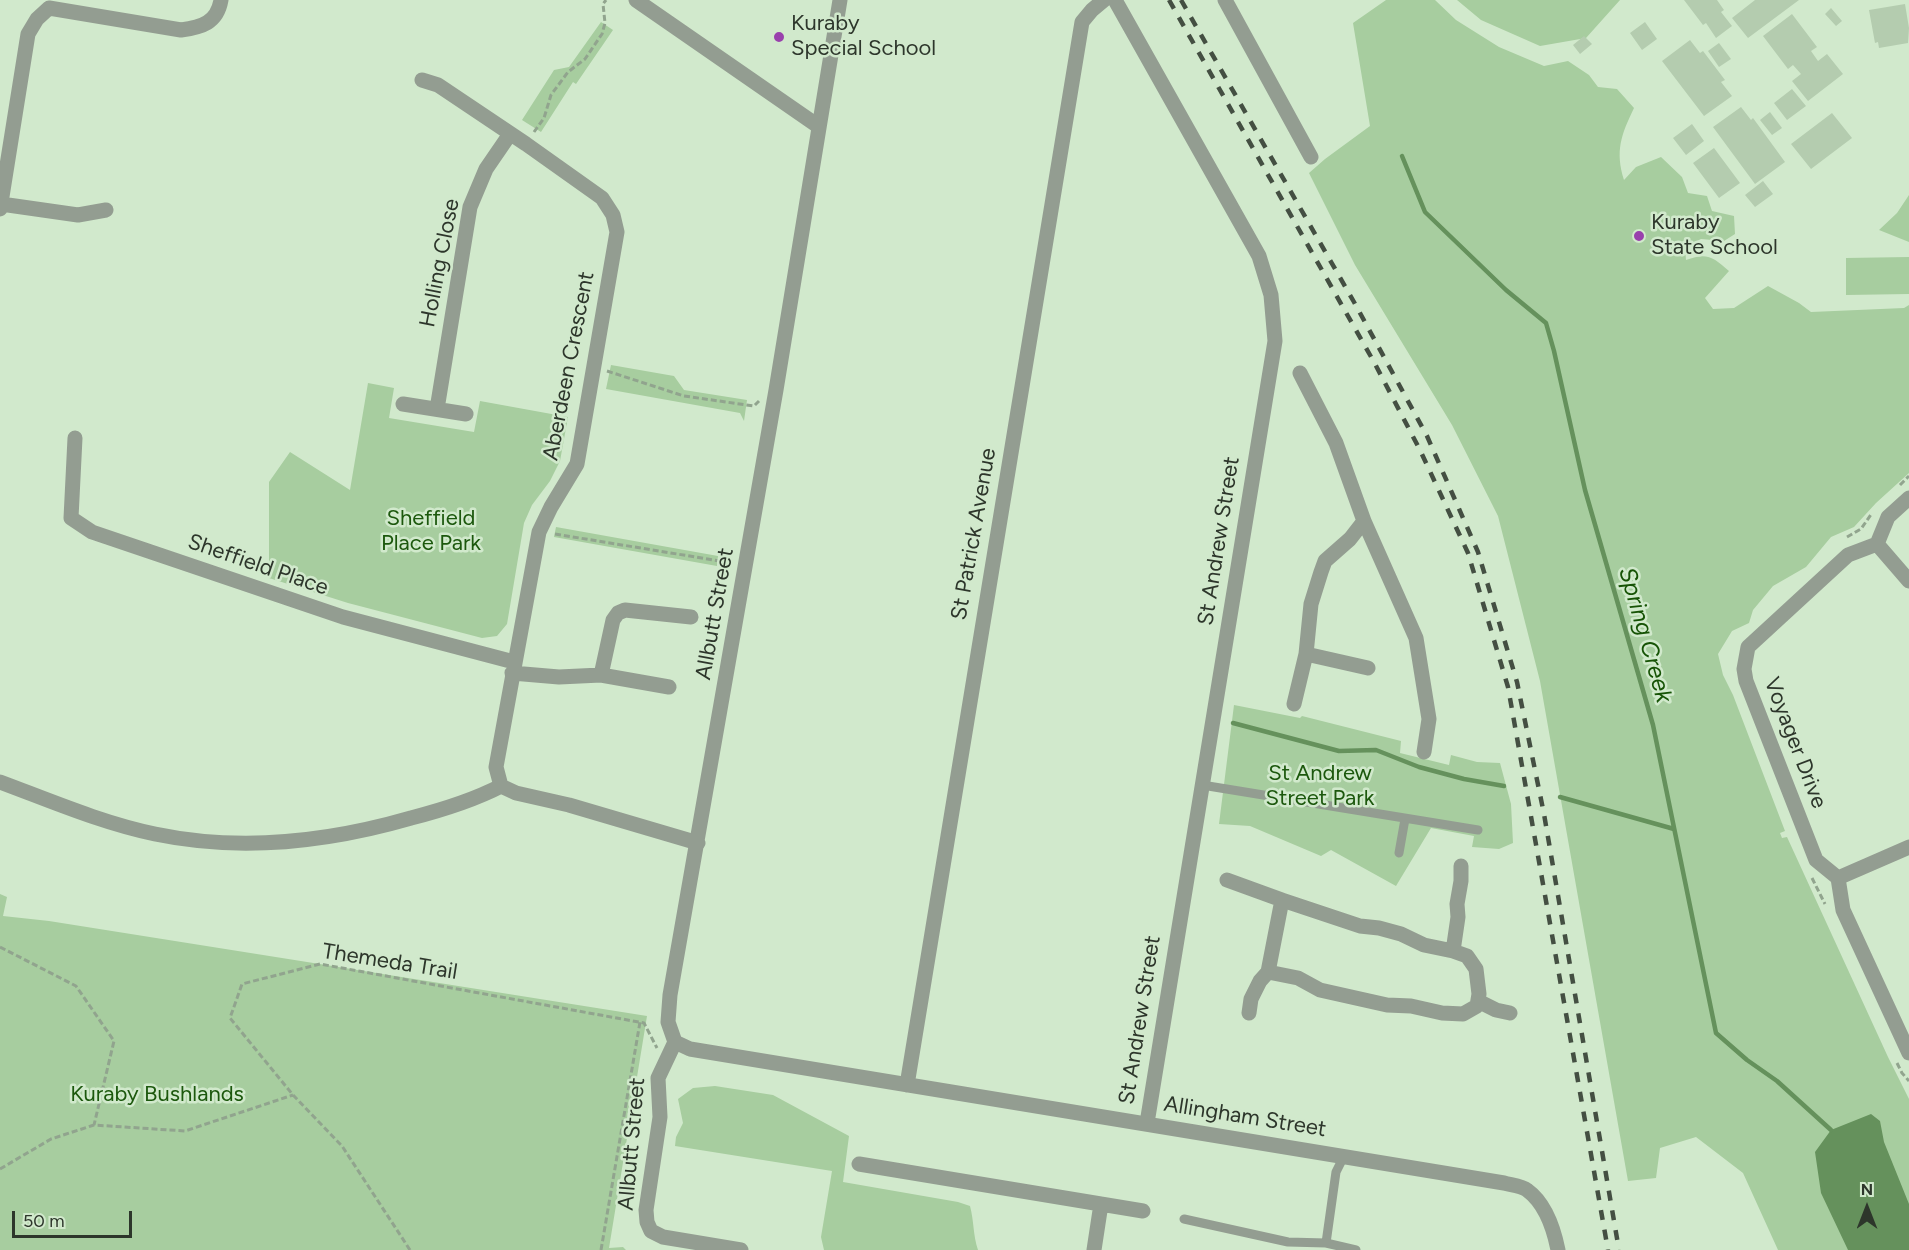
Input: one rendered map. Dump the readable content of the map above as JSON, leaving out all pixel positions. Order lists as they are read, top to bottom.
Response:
{
  "streets": {
    "street": [
      "Holling Close",
      "Aberdeen Crescent",
      "St Patrick Avenue",
      "St Andrew Street",
      "Sheffield Place",
      "Allbutt Street",
      "Voyager Drive",
      "Allingham Street"
    ],
    "path": ["Themeda Trail"]
  },
  "crossings": [
    ["Holling Close", "Aberdeen Crescent"],
    ["Aberdeen Crescent", "Sheffield Place"],
    ["St Patrick Avenue", "Allingham Street"],
    ["St Andrew Street", "Allingham Street"],
    ["Allbutt Street", "Allingham Street"]
  ],
  "water": ["Spring Creek"],
  "parks": ["Sheffield Place Park", "St Andrew Street Park", "Kuraby Bushlands"],
  "places": ["Kuraby Special School", "Kuraby State School"],
  "scale_bar": "50 m",
  "north": "top"
}
